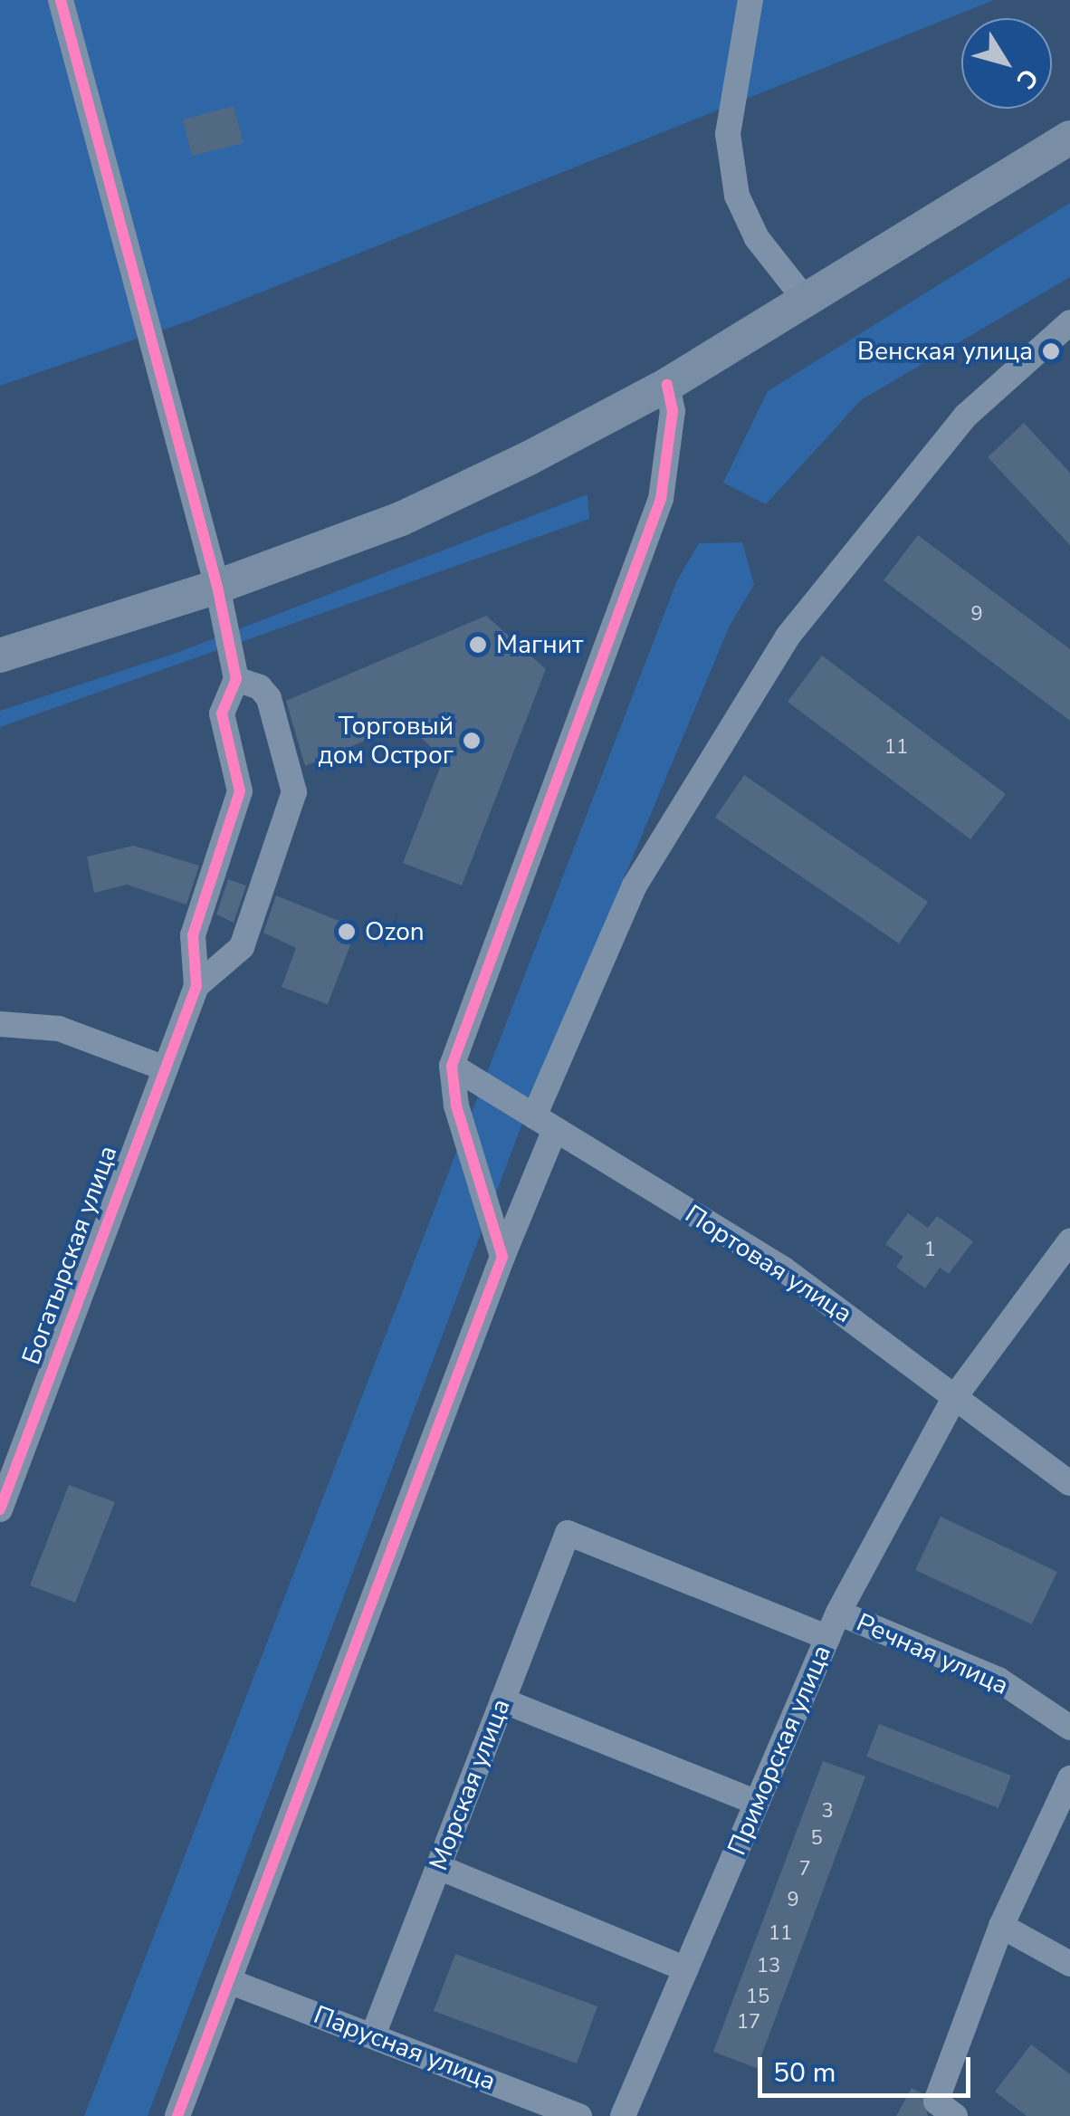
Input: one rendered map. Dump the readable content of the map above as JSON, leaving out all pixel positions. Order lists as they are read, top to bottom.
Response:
{
  "streets": {
    "street": [
      "Богатырская улица",
      "Портовая улица",
      "Речная улица",
      "Приморская улица",
      "Морская улица",
      "Парусная улица"
    ]
  },
  "crossings": [
    ["Портовая улица", "Приморская улица"],
    ["Речная улица", "Приморская улица"],
    ["Приморская улица", "Морская улица"],
    ["Морская улица", "Парусная улица"]
  ],
  "places": [
    "Венская улица",
    "Магнит",
    "Торговый дом Острог",
    "Ozon"
  ],
  "house_numbers": [
    "9",
    "11",
    "1",
    "3",
    "5",
    "7",
    "9",
    "11",
    "13",
    "15",
    "17"
  ],
  "scale_bar": "50 m",
  "north": "bottom right"
}
